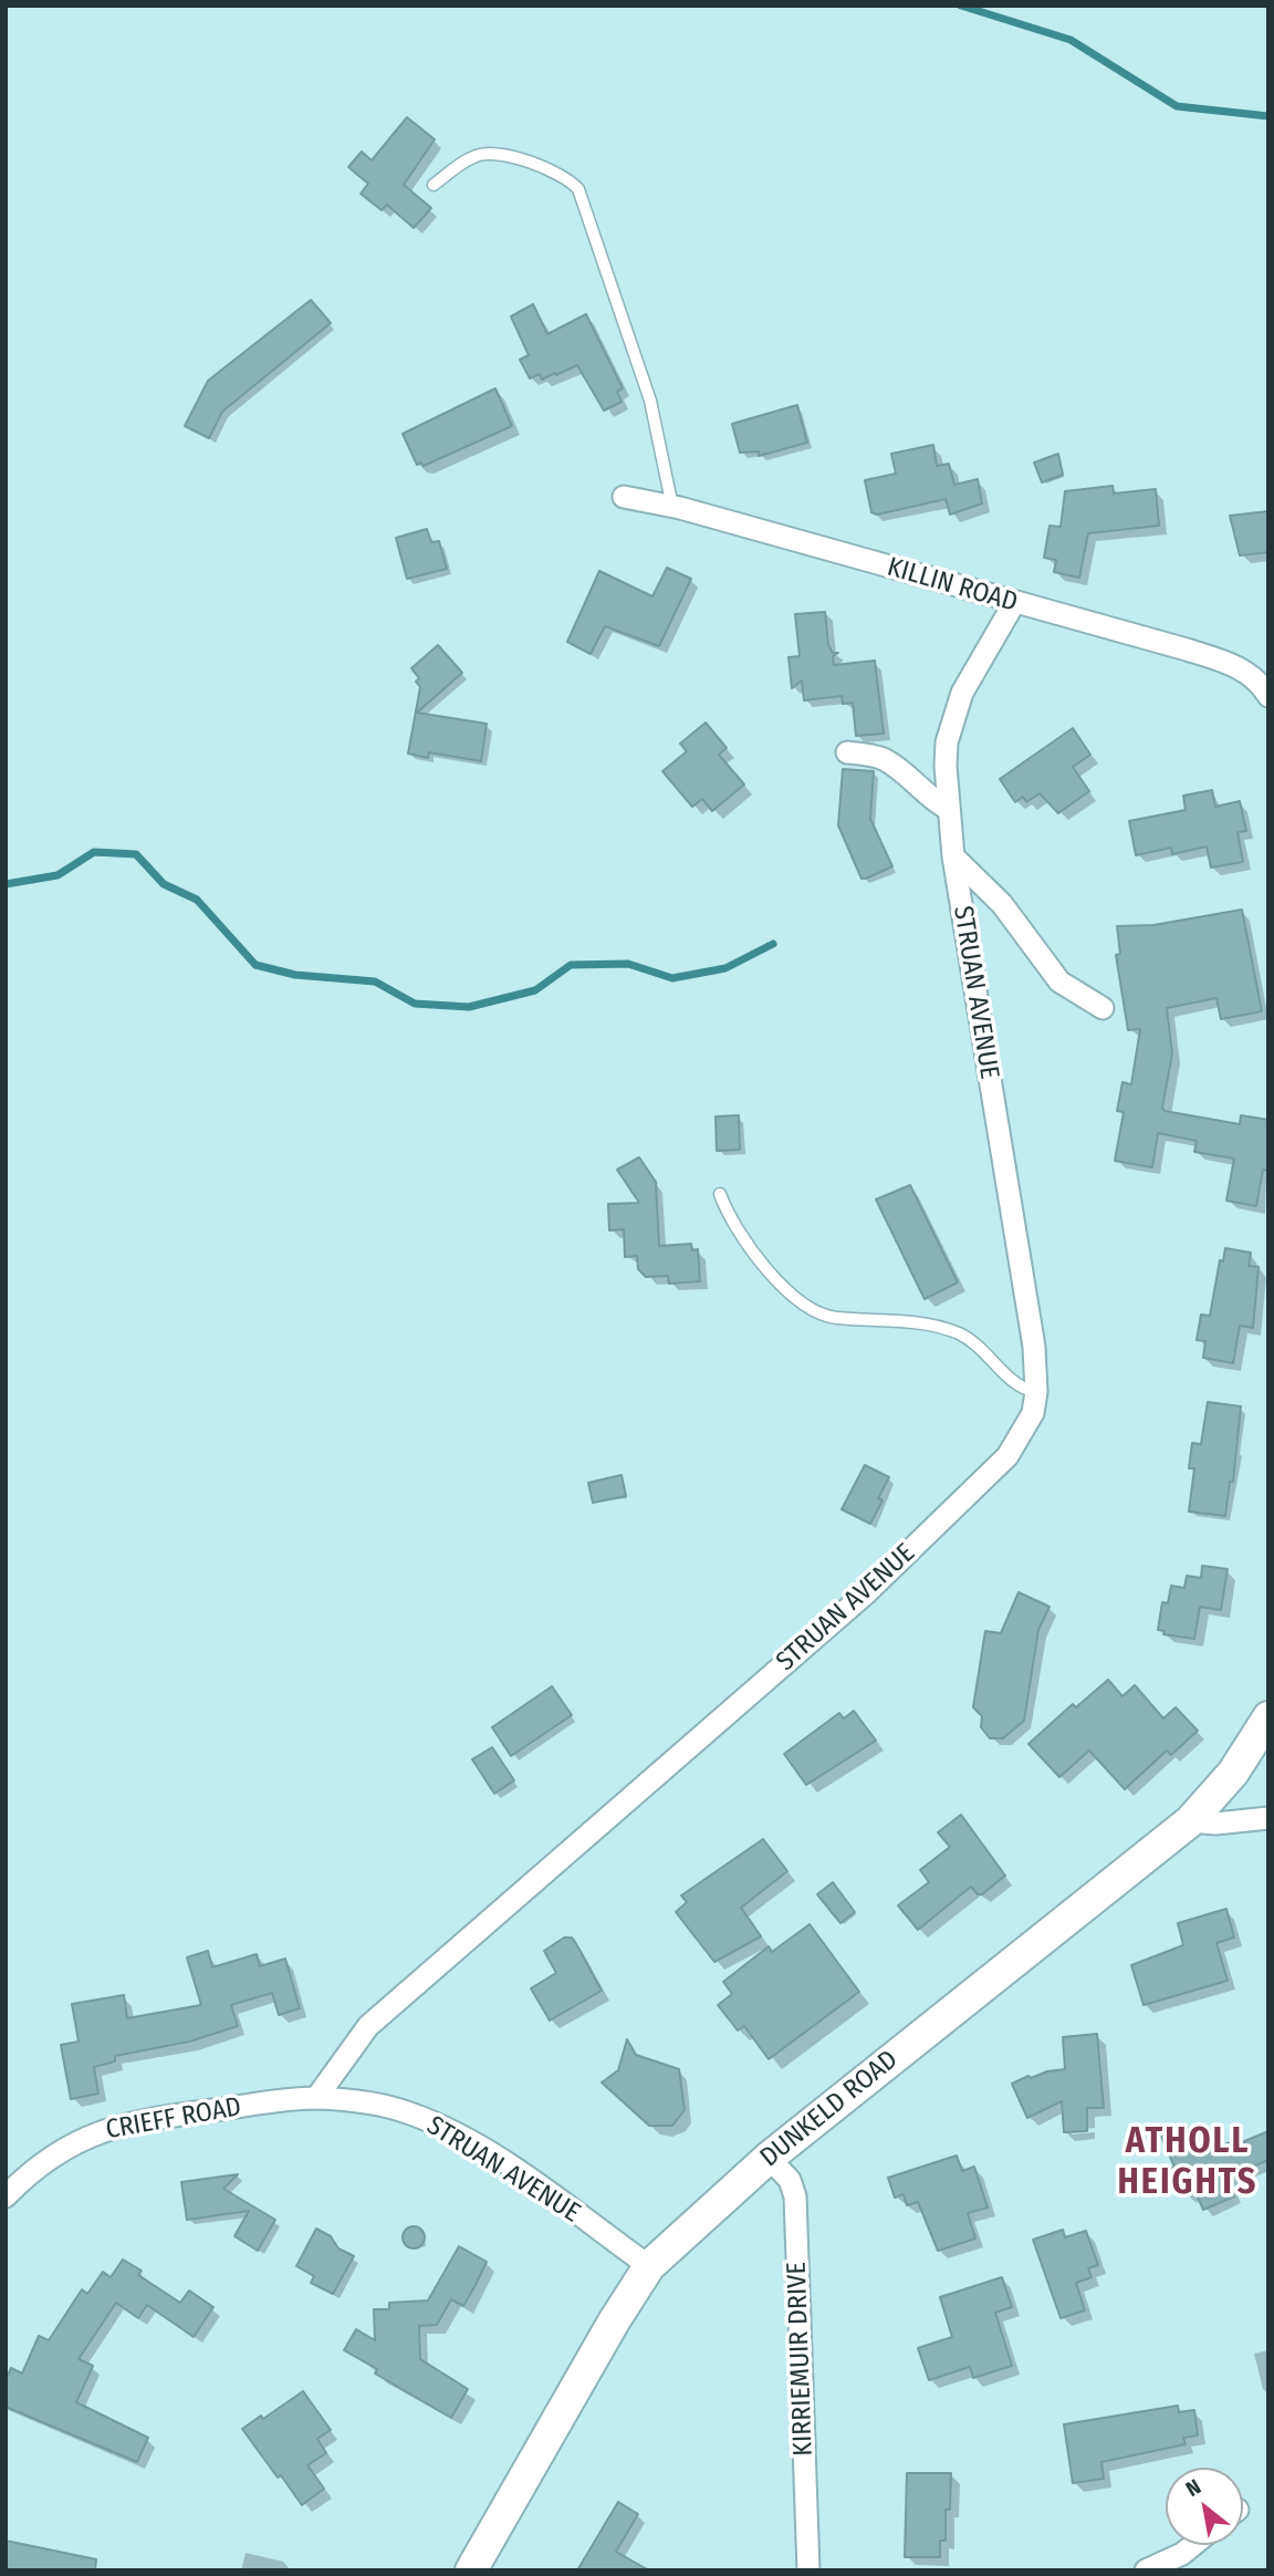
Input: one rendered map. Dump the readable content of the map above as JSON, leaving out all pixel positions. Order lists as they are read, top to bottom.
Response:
{
  "streets": {
    "main road": ["DUNKELD ROAD"],
    "street": [
      "KILLIN ROAD",
      "STRUAN AVENUE",
      "CRIEFF ROAD",
      "KIRRIEMUIR DRIVE"
    ]
  },
  "crossings": [
    ["KILLIN ROAD", "STRUAN AVENUE"],
    ["STRUAN AVENUE", "DUNKELD ROAD"],
    ["STRUAN AVENUE", "CRIEFF ROAD"],
    ["DUNKELD ROAD", "KIRRIEMUIR DRIVE"]
  ],
  "districts": ["ATHOLL HEIGHTS"],
  "north": "top left"
}
